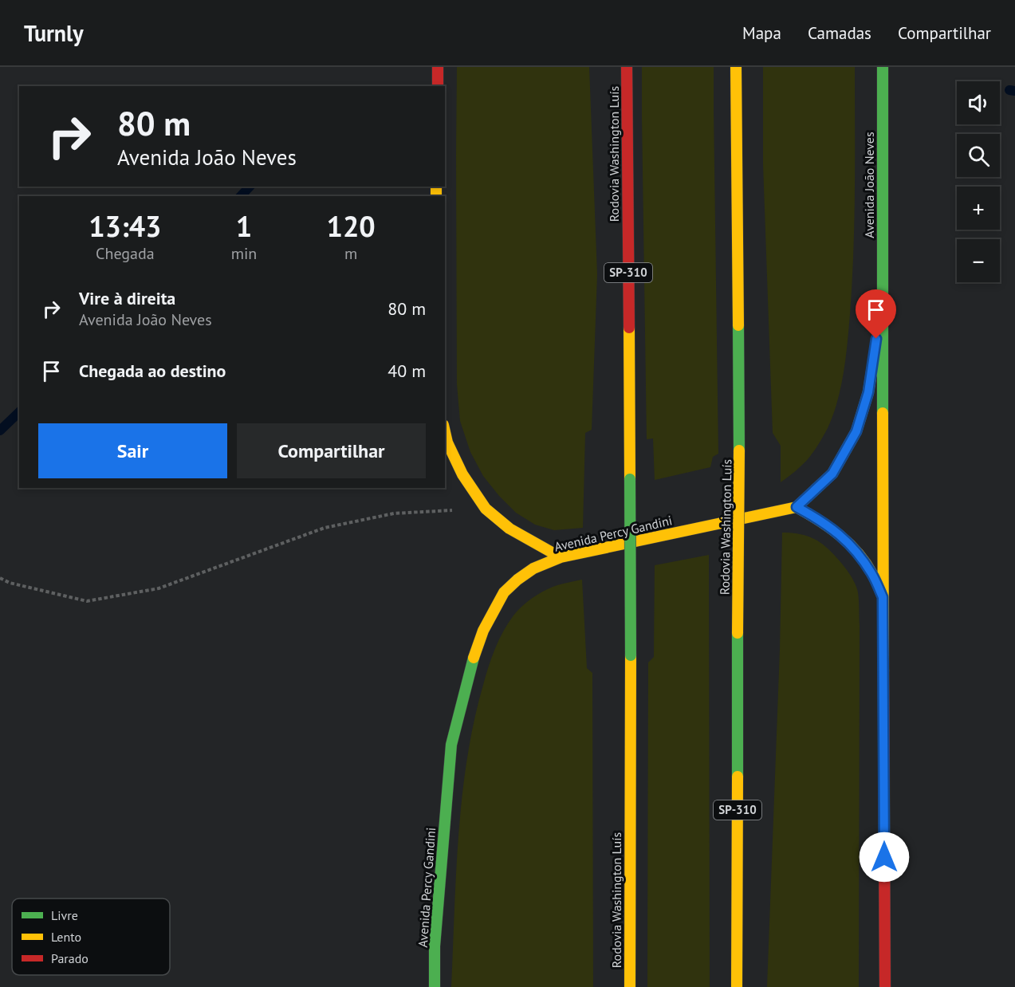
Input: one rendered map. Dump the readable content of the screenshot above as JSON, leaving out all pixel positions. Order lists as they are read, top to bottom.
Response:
{
  "streets": {
    "main road": [
      "Rodovia Washington Luís",
      "Avenida João Neves",
      "SP-310",
      "Avenida Percy Gandini"
    ]
  },
  "crossings": [
    ["Avenida João Neves", "Avenida Percy Gandini"]
  ],
  "legend": ["Livre", "Lento", "Parado"],
  "page": {
    "header": "Turnly",
    "nav": ["Mapa", "Camadas", "Compartilhar"],
    "map_buttons": ["+", "−"],
    "turn": ["80 m", "Avenida João Neves"],
    "eta": [
      "13:43",
      "Chegada",
      "1",
      "min",
      "120",
      "m"
    ],
    "list": [
      {
        "name": "Vire à direita",
        "note": "Avenida João Neves",
        "value": "80 m"
      },
      {
        "name": "Chegada ao destino",
        "value": "40 m"
      }
    ],
    "buttons": ["Sair", "Compartilhar"]
  }
}
